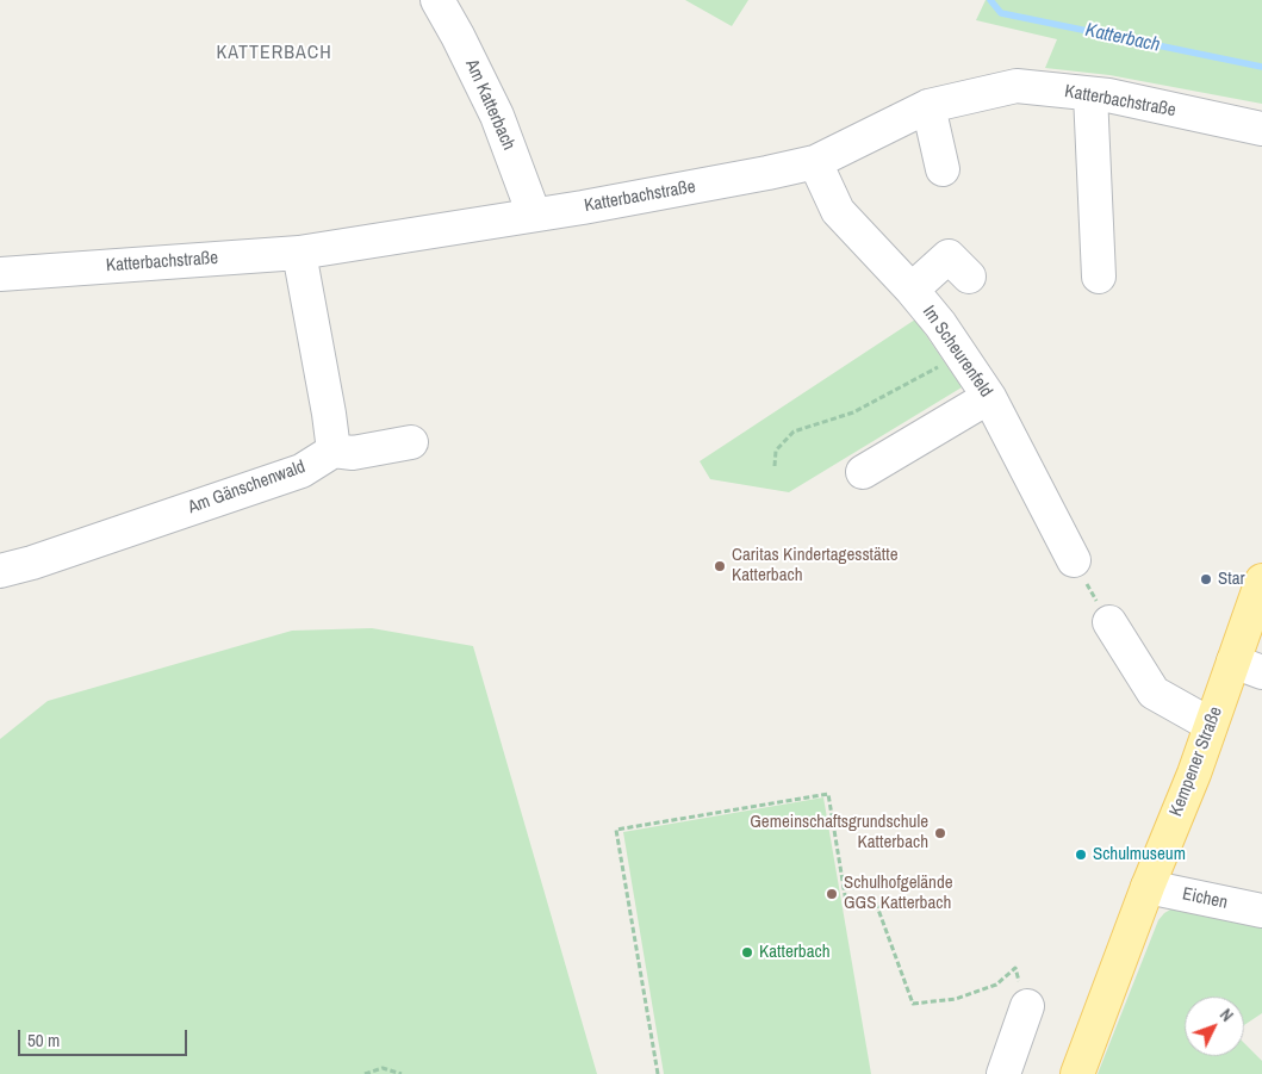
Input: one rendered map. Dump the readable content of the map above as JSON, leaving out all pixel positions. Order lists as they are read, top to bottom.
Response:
{
  "streets": {
    "main road": ["Kempener Straße"],
    "street": [
      "Katterbachstraße",
      "Am Katterbach",
      "Im Scheurenfeld",
      "Am Gänschenwald",
      "Eichen"
    ]
  },
  "crossings": [
    ["Katterbachstraße", "Am Katterbach"],
    ["Katterbachstraße", "Im Scheurenfeld"],
    ["Kempener Straße", "Eichen"]
  ],
  "districts": ["KATTERBACH"],
  "water": ["Katterbach"],
  "places": [
    "Caritas Kindertagesstätte Katterbach",
    "Star",
    "Gemeinschaftsgrundschule Katterbach",
    "Schulmuseum",
    "Schulhofgelände GGS Katterbach",
    "Katterbach"
  ],
  "scale_bar": "50 m",
  "north": "top right"
}
